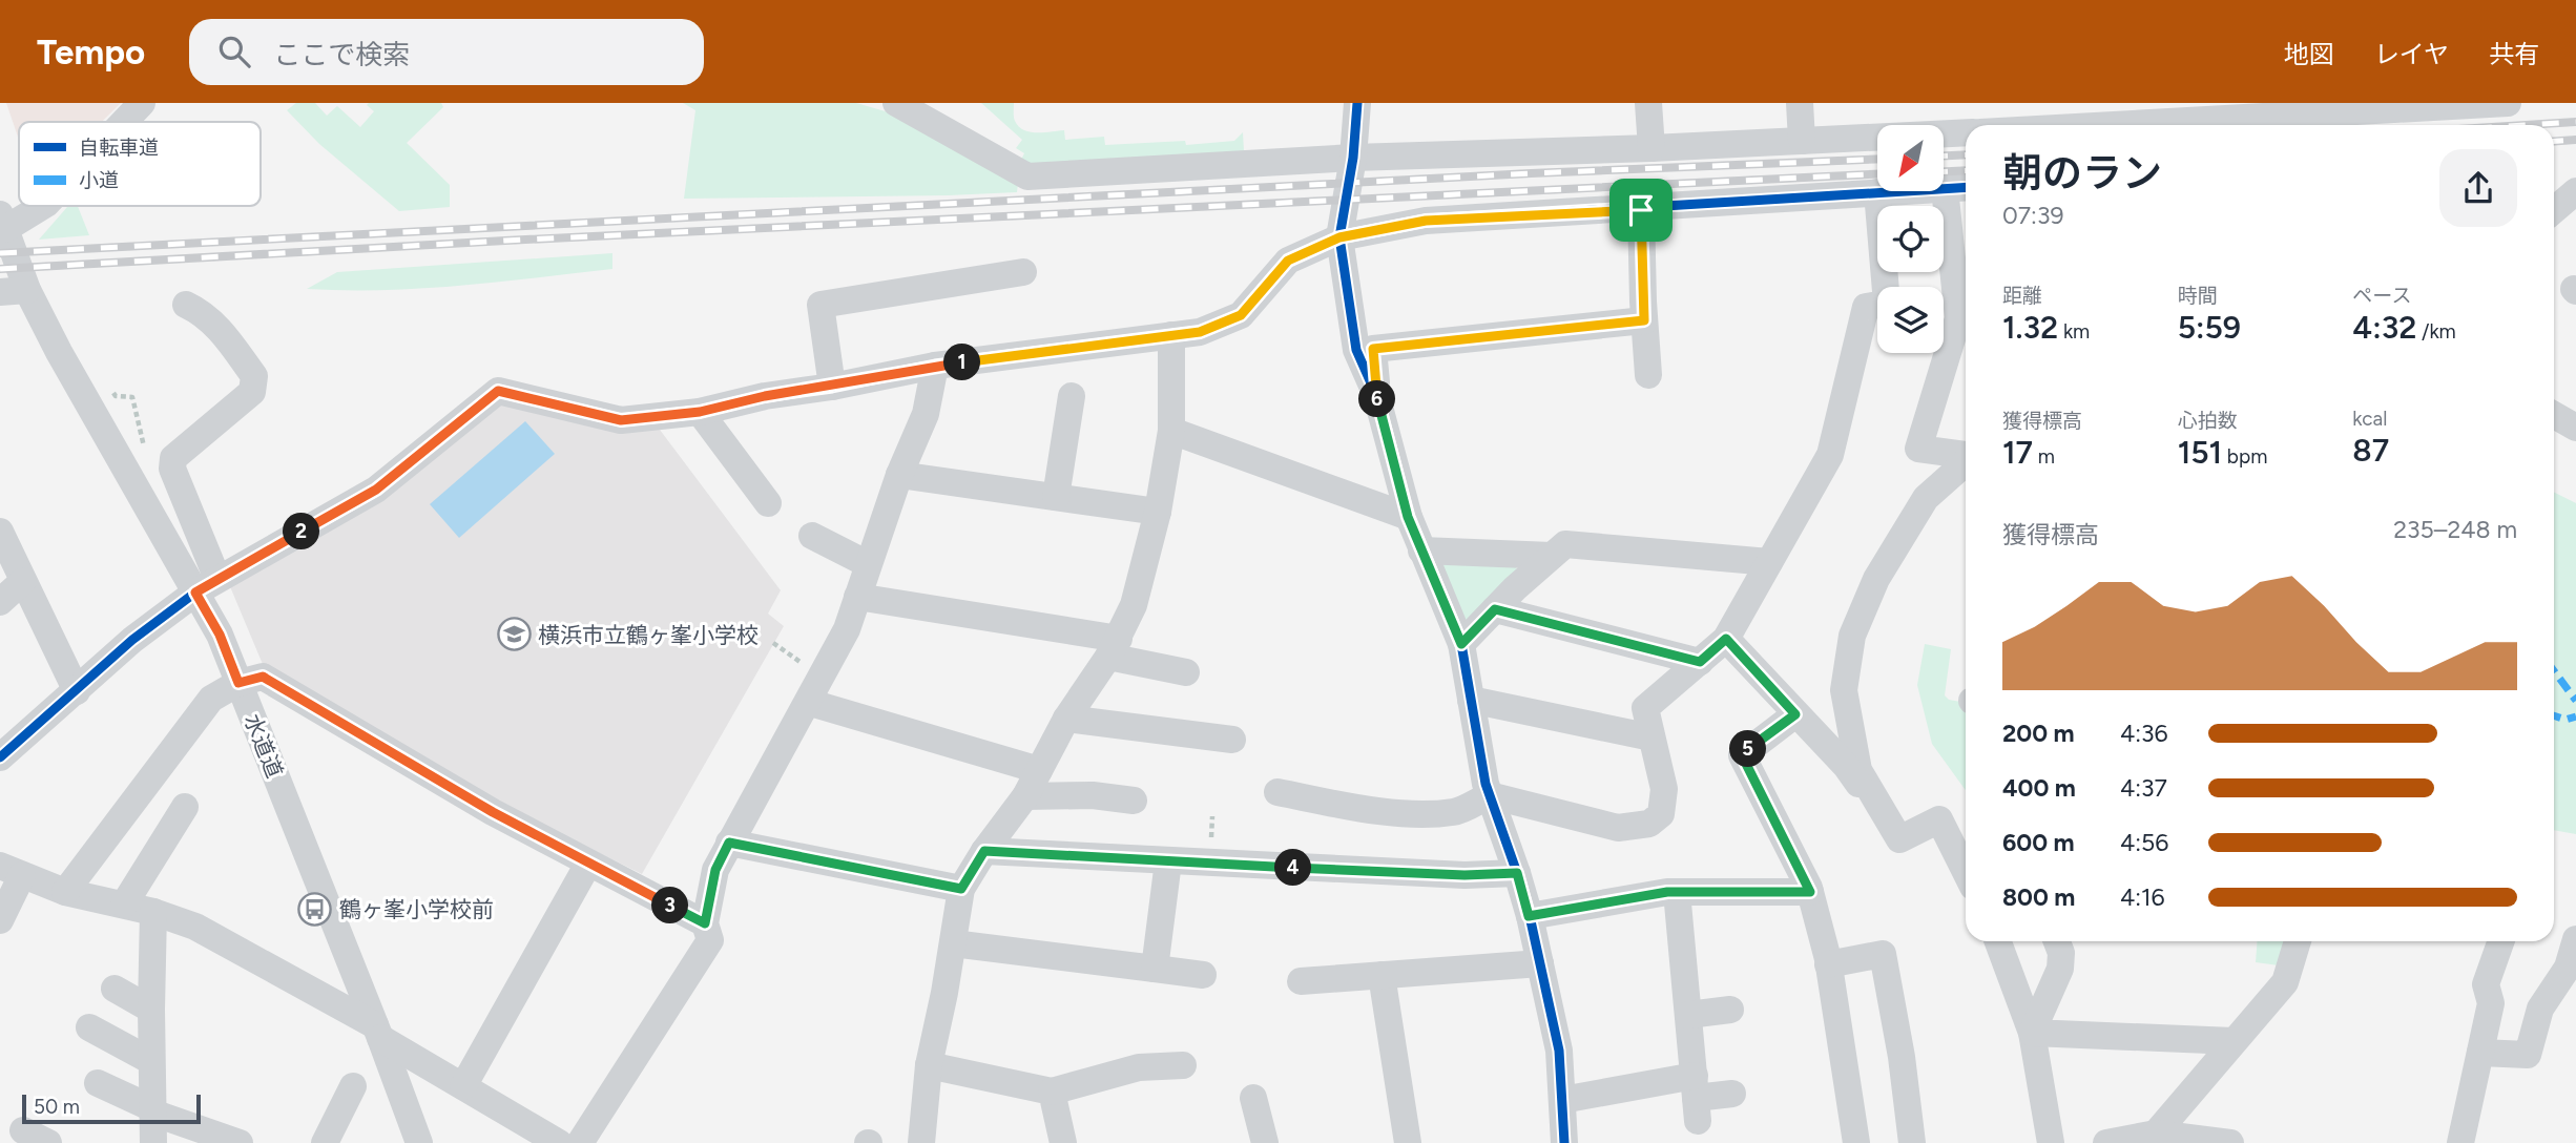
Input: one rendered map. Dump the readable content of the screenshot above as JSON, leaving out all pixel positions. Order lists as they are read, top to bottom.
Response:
{
  "streets": {
    "street": ["水道道"]
  },
  "places": {
    "school or university": ["横浜市立鶴ヶ峯小学校"],
    "bus stop": ["鶴ヶ峯小学校前"]
  },
  "legend": ["自転車道", "小道"],
  "scale_bar": "50 m",
  "north": "bottom left",
  "page": {
    "header": "Tempo",
    "search": "ここで検索",
    "nav": ["地図", "レイヤ", "共有"],
    "heading": ["朝のラン", "07:39"],
    "stats": [
      ["距離", "1.32 km"],
      ["時間", "5:59"],
      ["ペース", "4:32 /km"],
      ["獲得標高", "17 m"],
      ["心拍数", "151 bpm"],
      ["kcal", "87"]
    ],
    "pins": [
      "1",
      "6",
      "2",
      "5",
      "4",
      "3"
    ],
    "chart": ["獲得標高", "235–248 m"],
    "list": [
      {
        "name": "200 m",
        "note": "4:36"
      },
      {
        "name": "400 m",
        "note": "4:37"
      },
      {
        "name": "600 m",
        "note": "4:56"
      },
      {
        "name": "800 m",
        "note": "4:16"
      }
    ],
    "scale": "50 m"
  }
}
